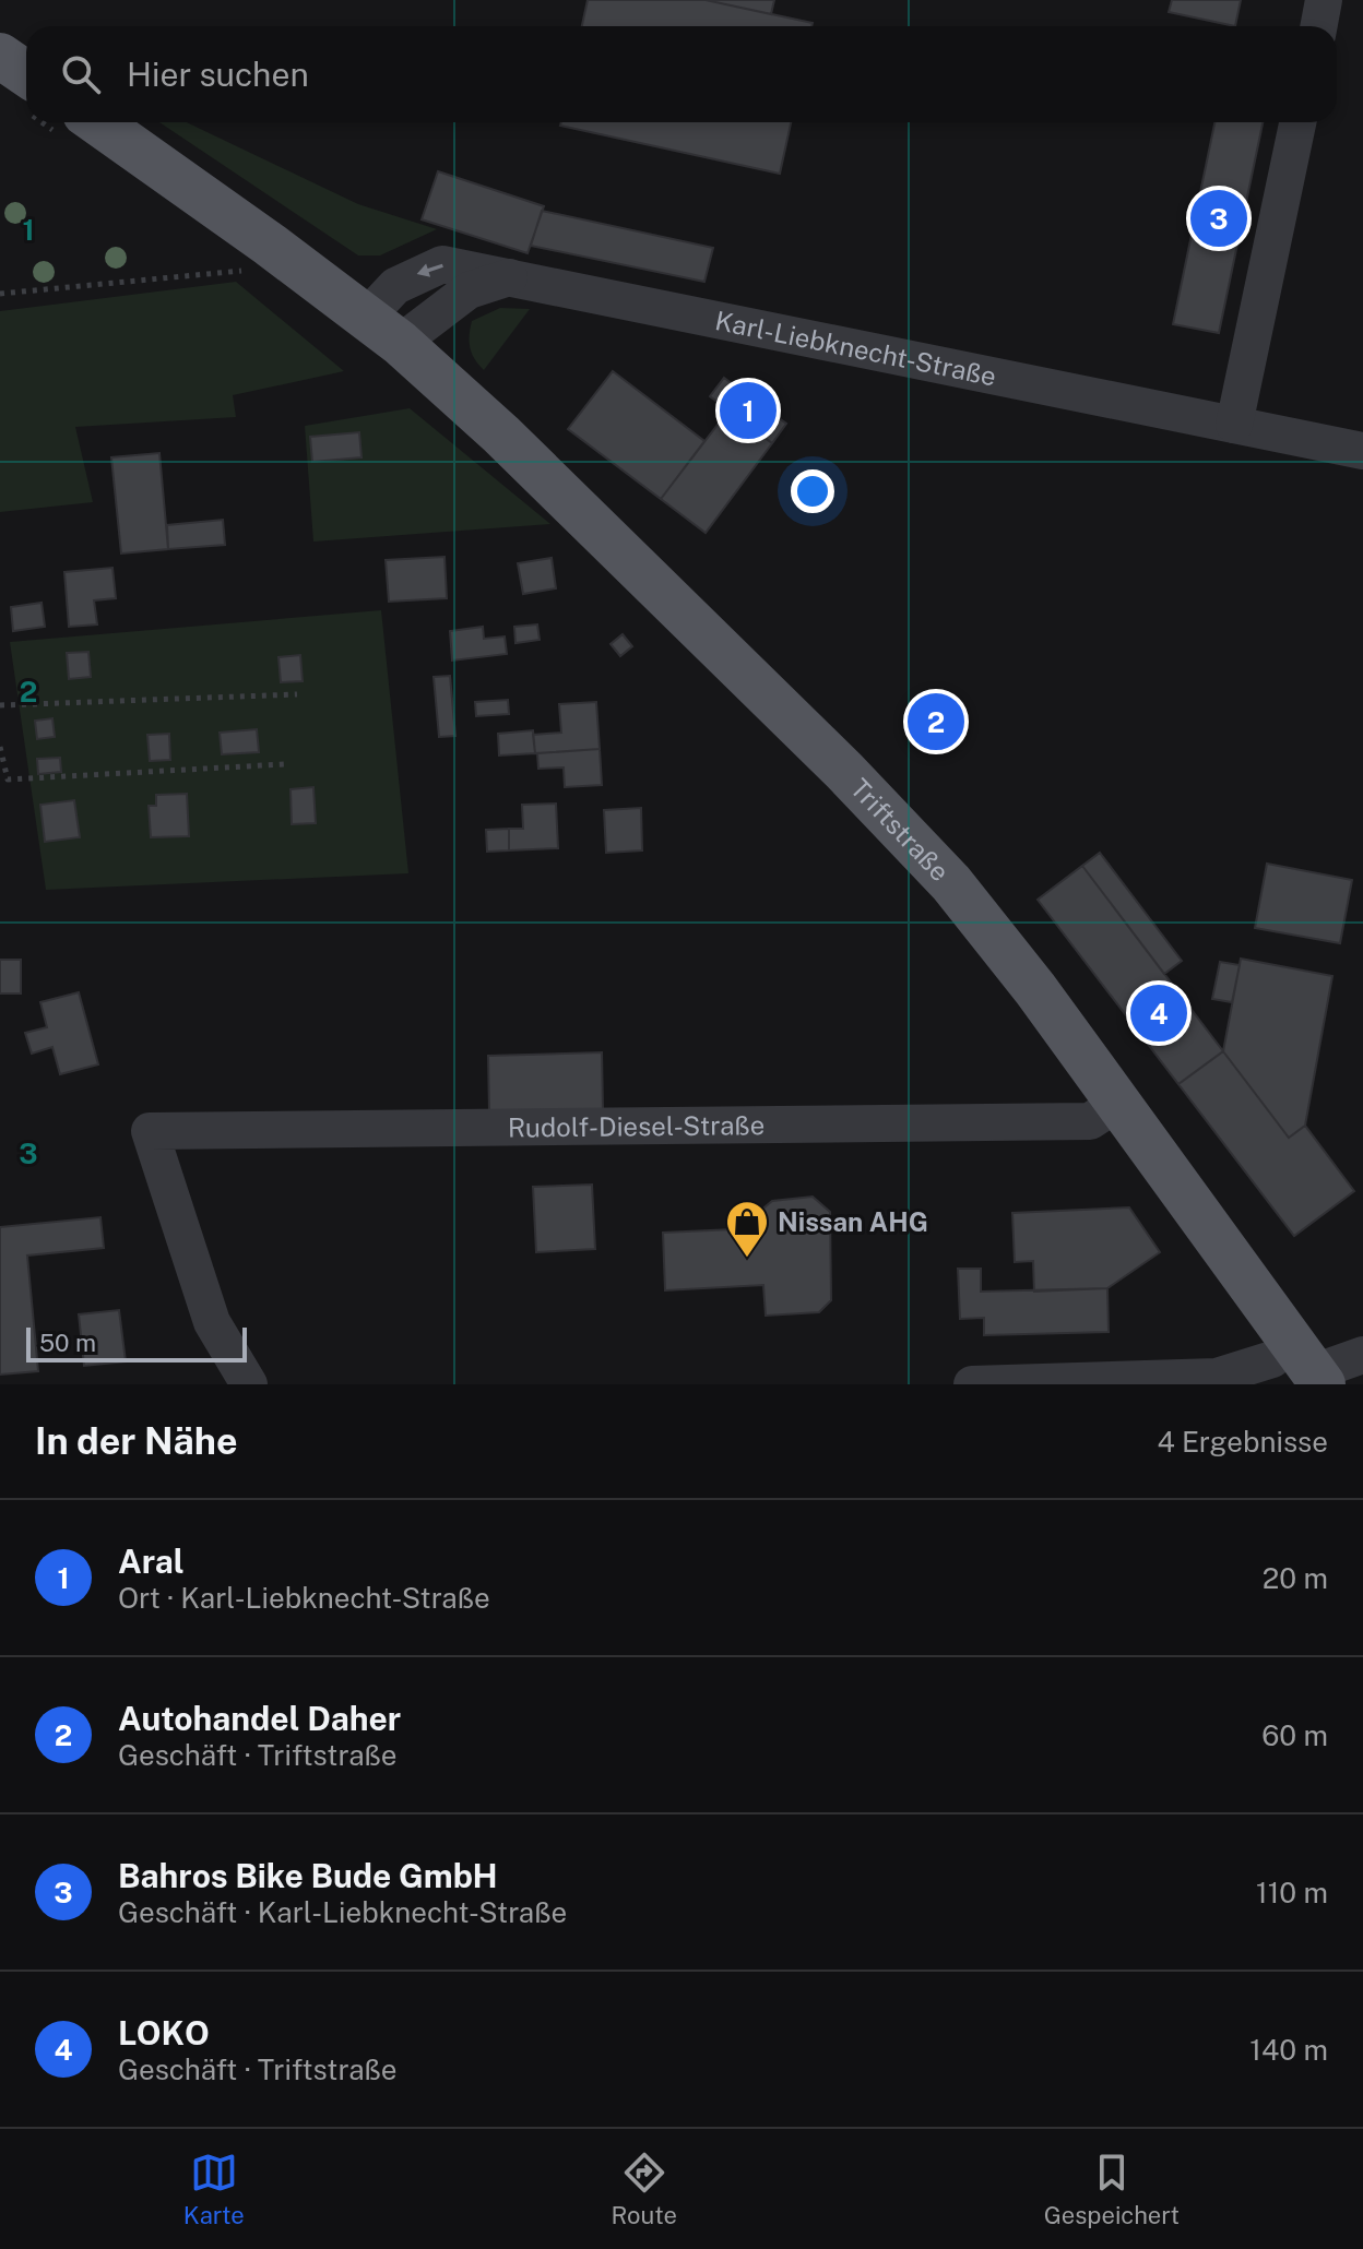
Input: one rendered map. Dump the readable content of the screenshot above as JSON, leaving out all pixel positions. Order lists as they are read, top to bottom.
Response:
{
  "streets": {
    "main road": ["Triftstraße"],
    "street": ["Karl-Liebknecht-Straße", "Rudolf-Diesel-Straße"]
  },
  "crossings": [
    ["Karl-Liebknecht-Straße", "Triftstraße"],
    ["Triftstraße", "Rudolf-Diesel-Straße"]
  ],
  "places": {
    "shop": ["Nissan AHG"]
  },
  "scale_bar": "50 m",
  "page": {
    "search": "Hier suchen",
    "pins": [
      "3",
      "1",
      "2",
      "4"
    ],
    "scale": "50 m",
    "heading": ["In der Nähe", "4 Ergebnisse"],
    "list": [
      {
        "mark": "1",
        "name": "Aral",
        "note": "Ort · Karl-Liebknecht-Straße",
        "value": "20 m"
      },
      {
        "mark": "2",
        "name": "Autohandel Daher",
        "note": "Geschäft · Triftstraße",
        "value": "60 m"
      },
      {
        "mark": "3",
        "name": "Bahros Bike Bude GmbH",
        "note": "Geschäft · Karl-Liebknecht-Straße",
        "value": "110 m"
      },
      {
        "mark": "4",
        "name": "LOKO",
        "note": "Geschäft · Triftstraße",
        "value": "140 m"
      }
    ],
    "nav": ["Karte", "Route", "Gespeichert"]
  },
  "grid": {
    "rows": ["1", "2", "3"]
  }
}
